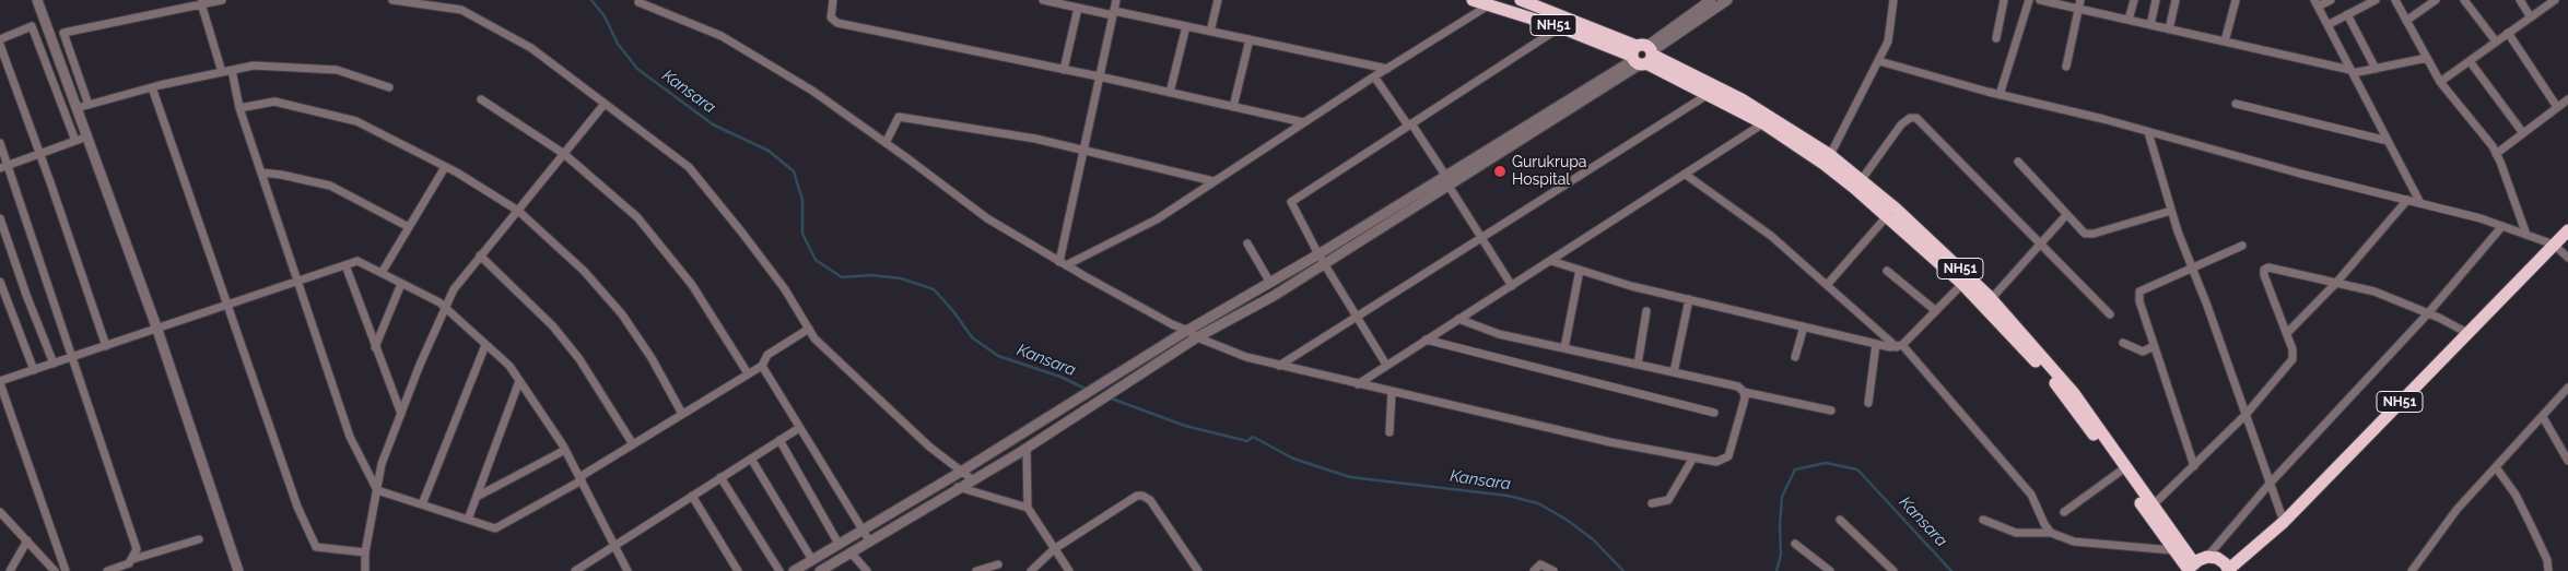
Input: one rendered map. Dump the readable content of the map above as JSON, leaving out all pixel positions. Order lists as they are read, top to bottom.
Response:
{
  "streets": {
    "highway": ["NH51"]
  },
  "water": ["Kansara"],
  "places": ["Gurukrupa Hospital"]
}
